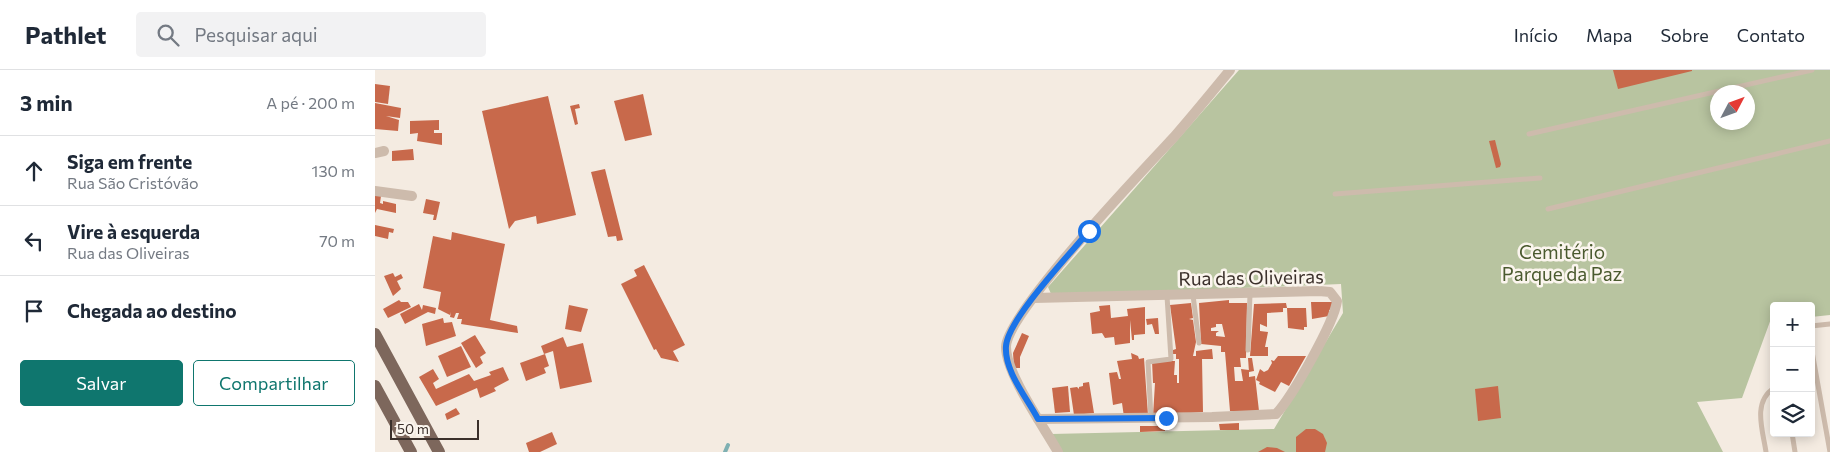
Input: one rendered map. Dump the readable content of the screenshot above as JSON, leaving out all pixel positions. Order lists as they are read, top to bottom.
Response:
{
  "streets": {
    "street": ["Rua das Oliveiras"]
  },
  "parks": ["Cemitério Parque da Paz"],
  "scale_bar": "50 m",
  "north": "top right",
  "page": {
    "header": "Pathlet",
    "search": "Pesquisar aqui",
    "nav": [
      "Início",
      "Mapa",
      "Sobre",
      "Contato"
    ],
    "heading": ["3 min", "A pé · 200 m"],
    "list": [
      ["Siga em frente", "Rua São Cristóvão", "130 m"],
      ["Vire à esquerda", "Rua das Oliveiras", "70 m"],
      "Chegada ao destino"
    ],
    "map_buttons": ["+", "−"],
    "buttons": ["Salvar", "Compartilhar"],
    "scale": "50 m"
  }
}
